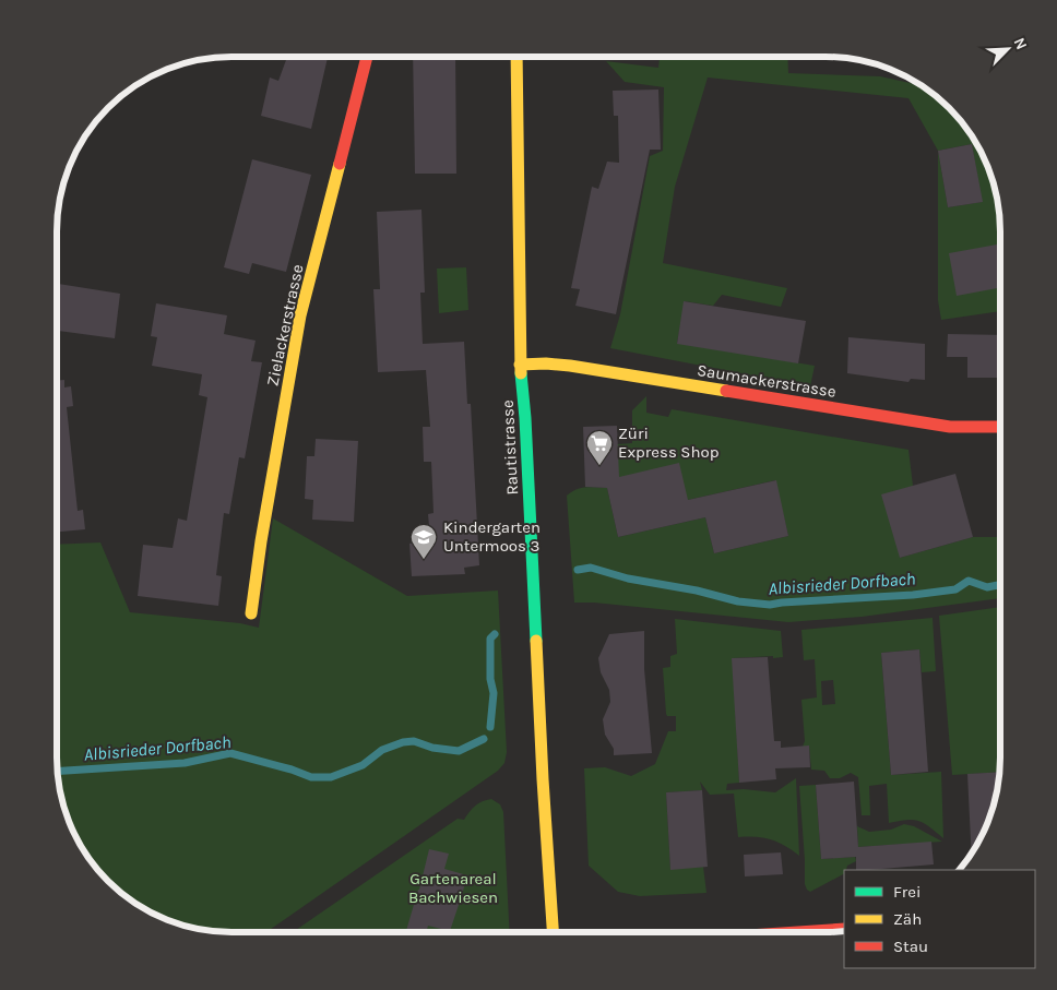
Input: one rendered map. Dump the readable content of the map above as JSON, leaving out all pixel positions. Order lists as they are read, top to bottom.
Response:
{
  "streets": {
    "street": ["Zielackerstrasse", "Saumackerstrasse", "Rautistrasse"]
  },
  "crossings": [
    ["Saumackerstrasse", "Rautistrasse"]
  ],
  "water": ["Albisrieder Dorfbach"],
  "parks": ["Gartenareal Bachwiesen"],
  "places": {
    "supermarket": ["Züri Express Shop"],
    "school or university": ["Kindergarten Untermoos 3"]
  },
  "legend": ["Frei", "Zäh", "Stau"],
  "north": "top right"
}
